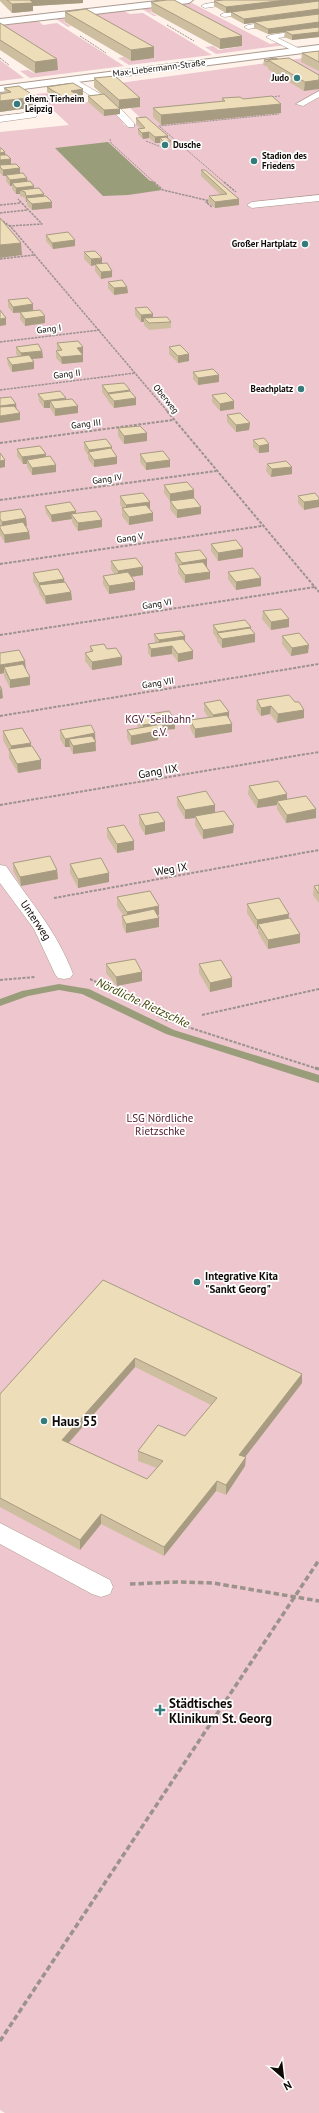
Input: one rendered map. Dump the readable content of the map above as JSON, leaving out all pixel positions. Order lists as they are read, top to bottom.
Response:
{
  "streets": {
    "main road": ["Max-Liebermann-Straße"],
    "lane": ["Unterweg"],
    "path": [
      "Gang I",
      "Gang II",
      "Oberweg",
      "Gang III",
      "Gang IV",
      "Gang V",
      "Gang VI",
      "Gang VII",
      "Gang IIX",
      "Weg IX"
    ]
  },
  "crossings": [
    ["Gang I", "Oberweg"],
    ["Gang II", "Oberweg"],
    ["Oberweg", "Gang III"],
    ["Oberweg", "Gang IV"],
    ["Oberweg", "Gang V"],
    ["Oberweg", "Gang VI"],
    ["Weg IX", "Unterweg"]
  ],
  "water": ["Nördliche Rietzschke"],
  "parks": ["KGV \"Seilbahn\" e.V.", "LSG Nördliche Rietzschke"],
  "places": {
    "other": [
      "Judo",
      "ehem. Tierheim Leipzig",
      "Dusche",
      "Stadion des Friedens",
      "Großer Hartplatz",
      "Beachplatz",
      "Integrative Kita \"Sankt Georg\"",
      "Haus 55"
    ],
    "health": ["Städtisches Klinikum St. Georg"]
  },
  "north": "bottom right"
}
